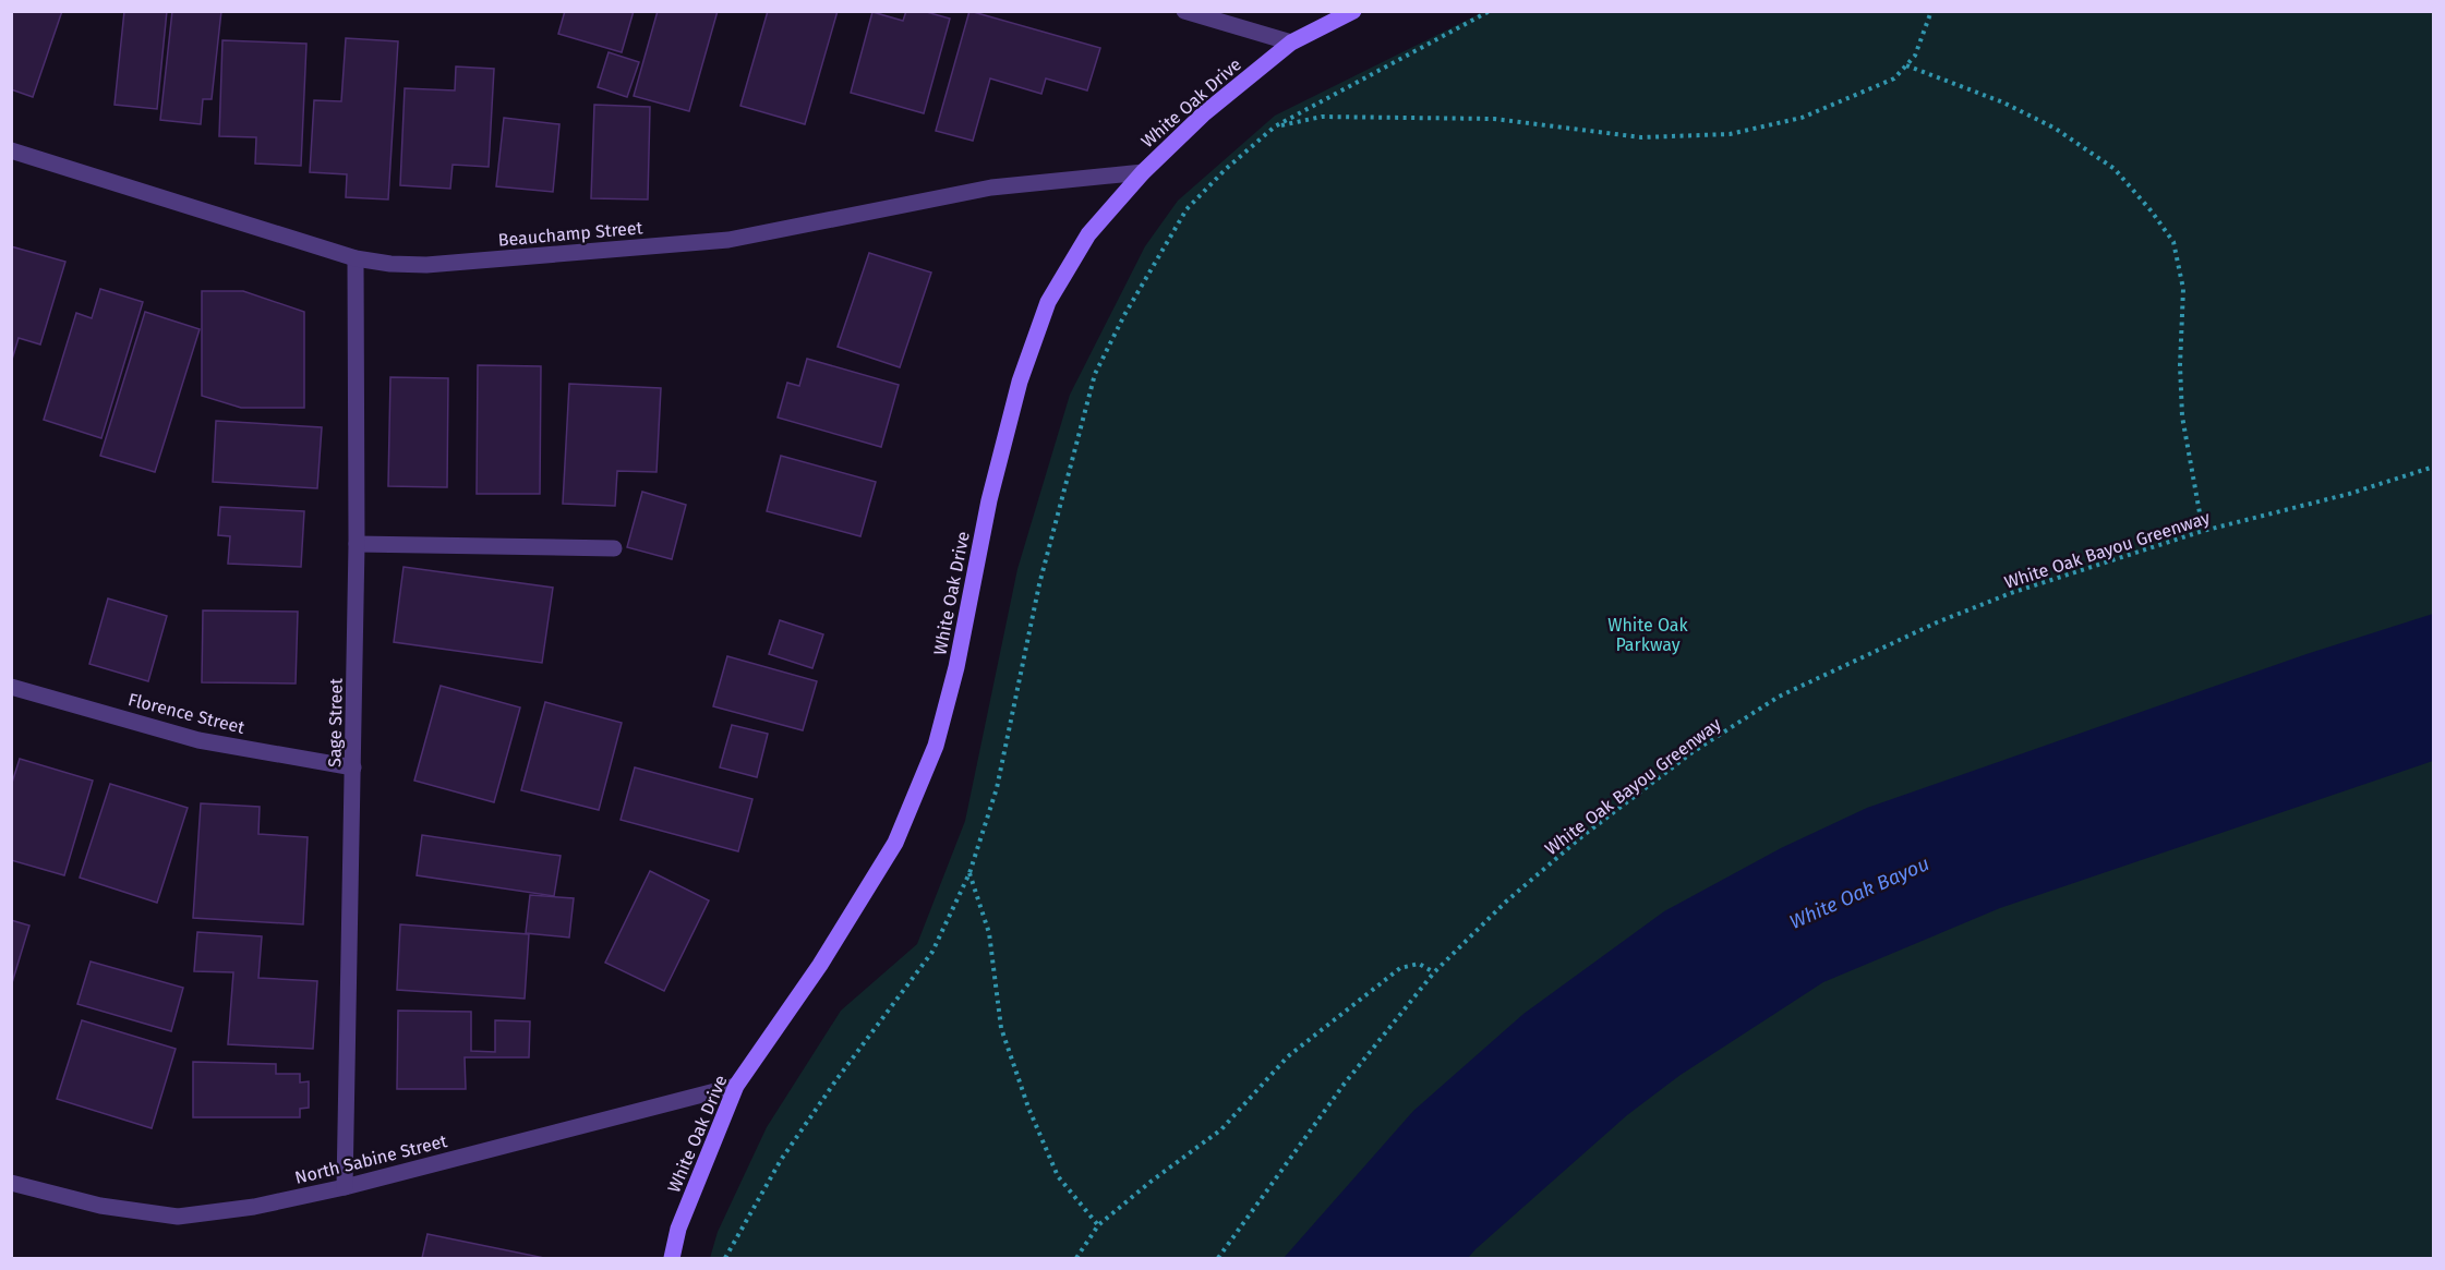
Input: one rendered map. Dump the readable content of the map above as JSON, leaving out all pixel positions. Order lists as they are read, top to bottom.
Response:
{
  "streets": {
    "main road": ["White Oak Drive"],
    "street": [
      "Beauchamp Street",
      "Florence Street",
      "Sage Street",
      "North Sabine Street"
    ],
    "path": ["White Oak Bayou Greenway"]
  },
  "crossings": [
    ["White Oak Drive", "Beauchamp Street"],
    ["White Oak Drive", "North Sabine Street"],
    ["Beauchamp Street", "Sage Street"],
    ["Florence Street", "Sage Street"],
    ["Sage Street", "North Sabine Street"]
  ],
  "water": ["White Oak Bayou"],
  "parks": ["White Oak Parkway"]
}
